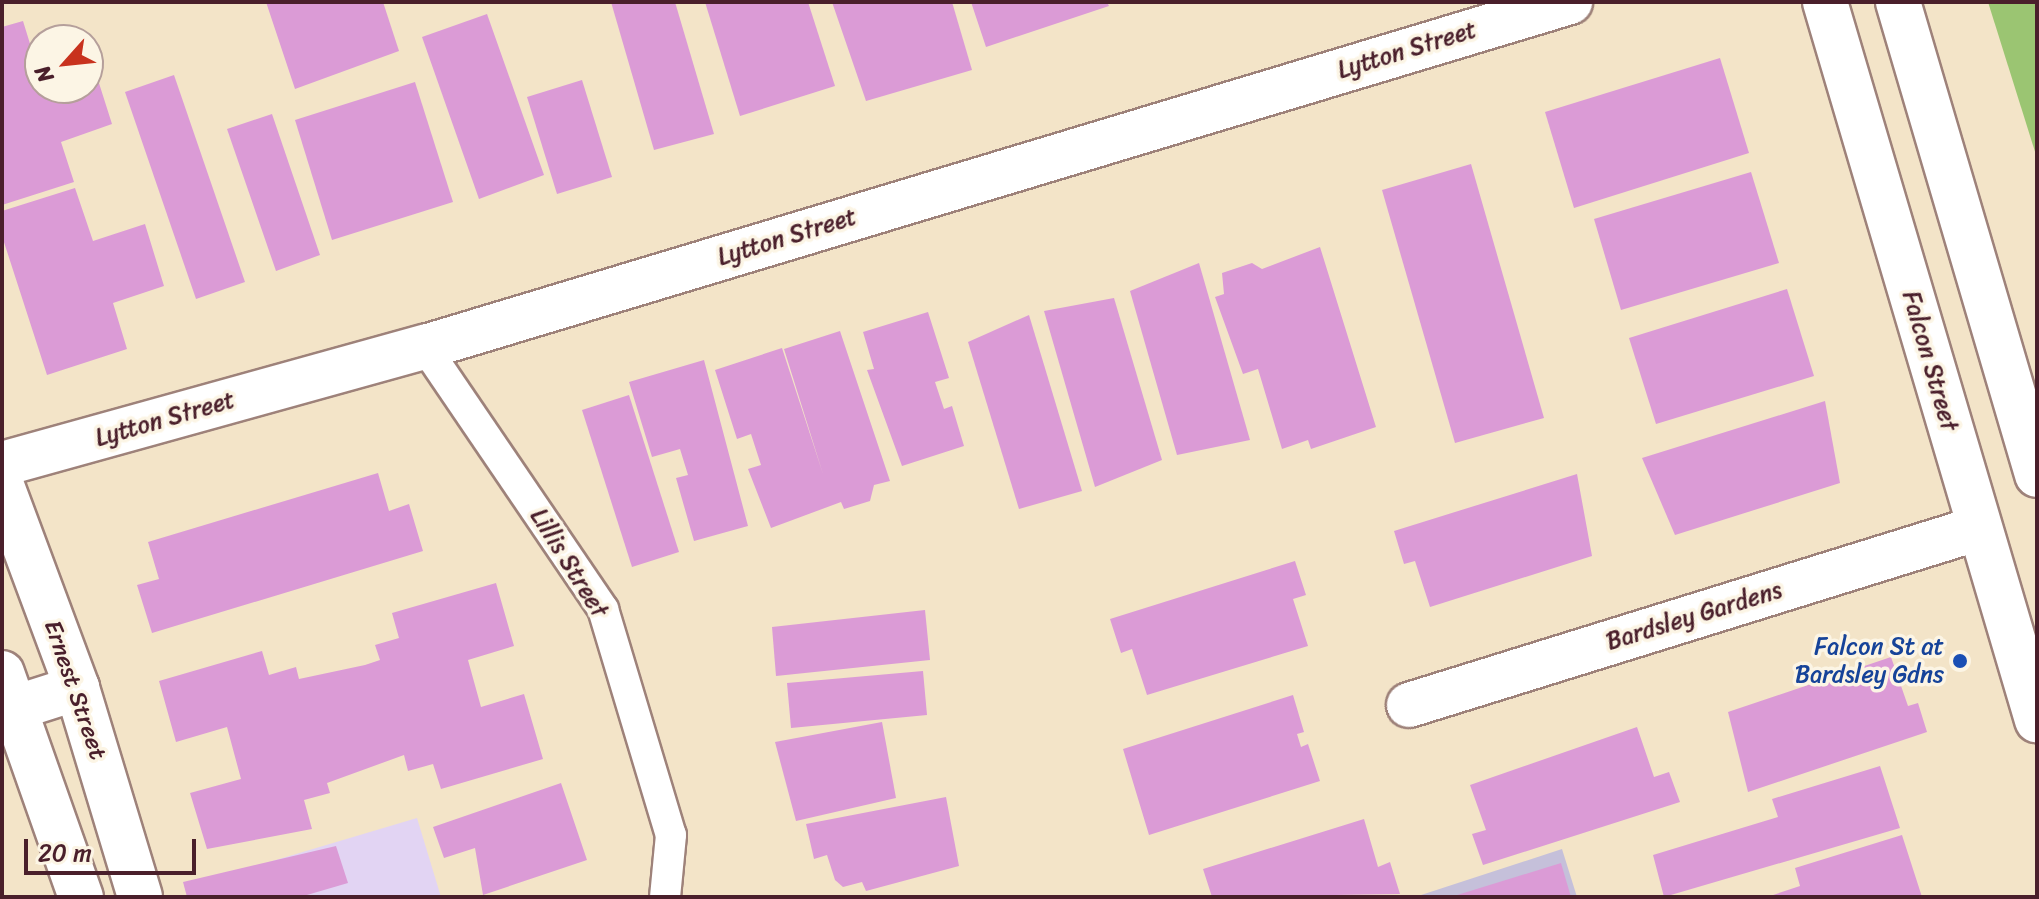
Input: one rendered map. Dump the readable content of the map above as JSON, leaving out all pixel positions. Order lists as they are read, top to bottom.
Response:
{
  "streets": {
    "street": [
      "Lytton Street",
      "Falcon Street",
      "Bardsley Gardens",
      "Ernest Street"
    ],
    "lane": ["Lillis Street"]
  },
  "crossings": [
    ["Lytton Street", "Lillis Street"],
    ["Falcon Street", "Bardsley Gardens"]
  ],
  "places": ["Falcon St at Bardsley Gdns"],
  "scale_bar": "20 m",
  "north": "bottom left"
}
